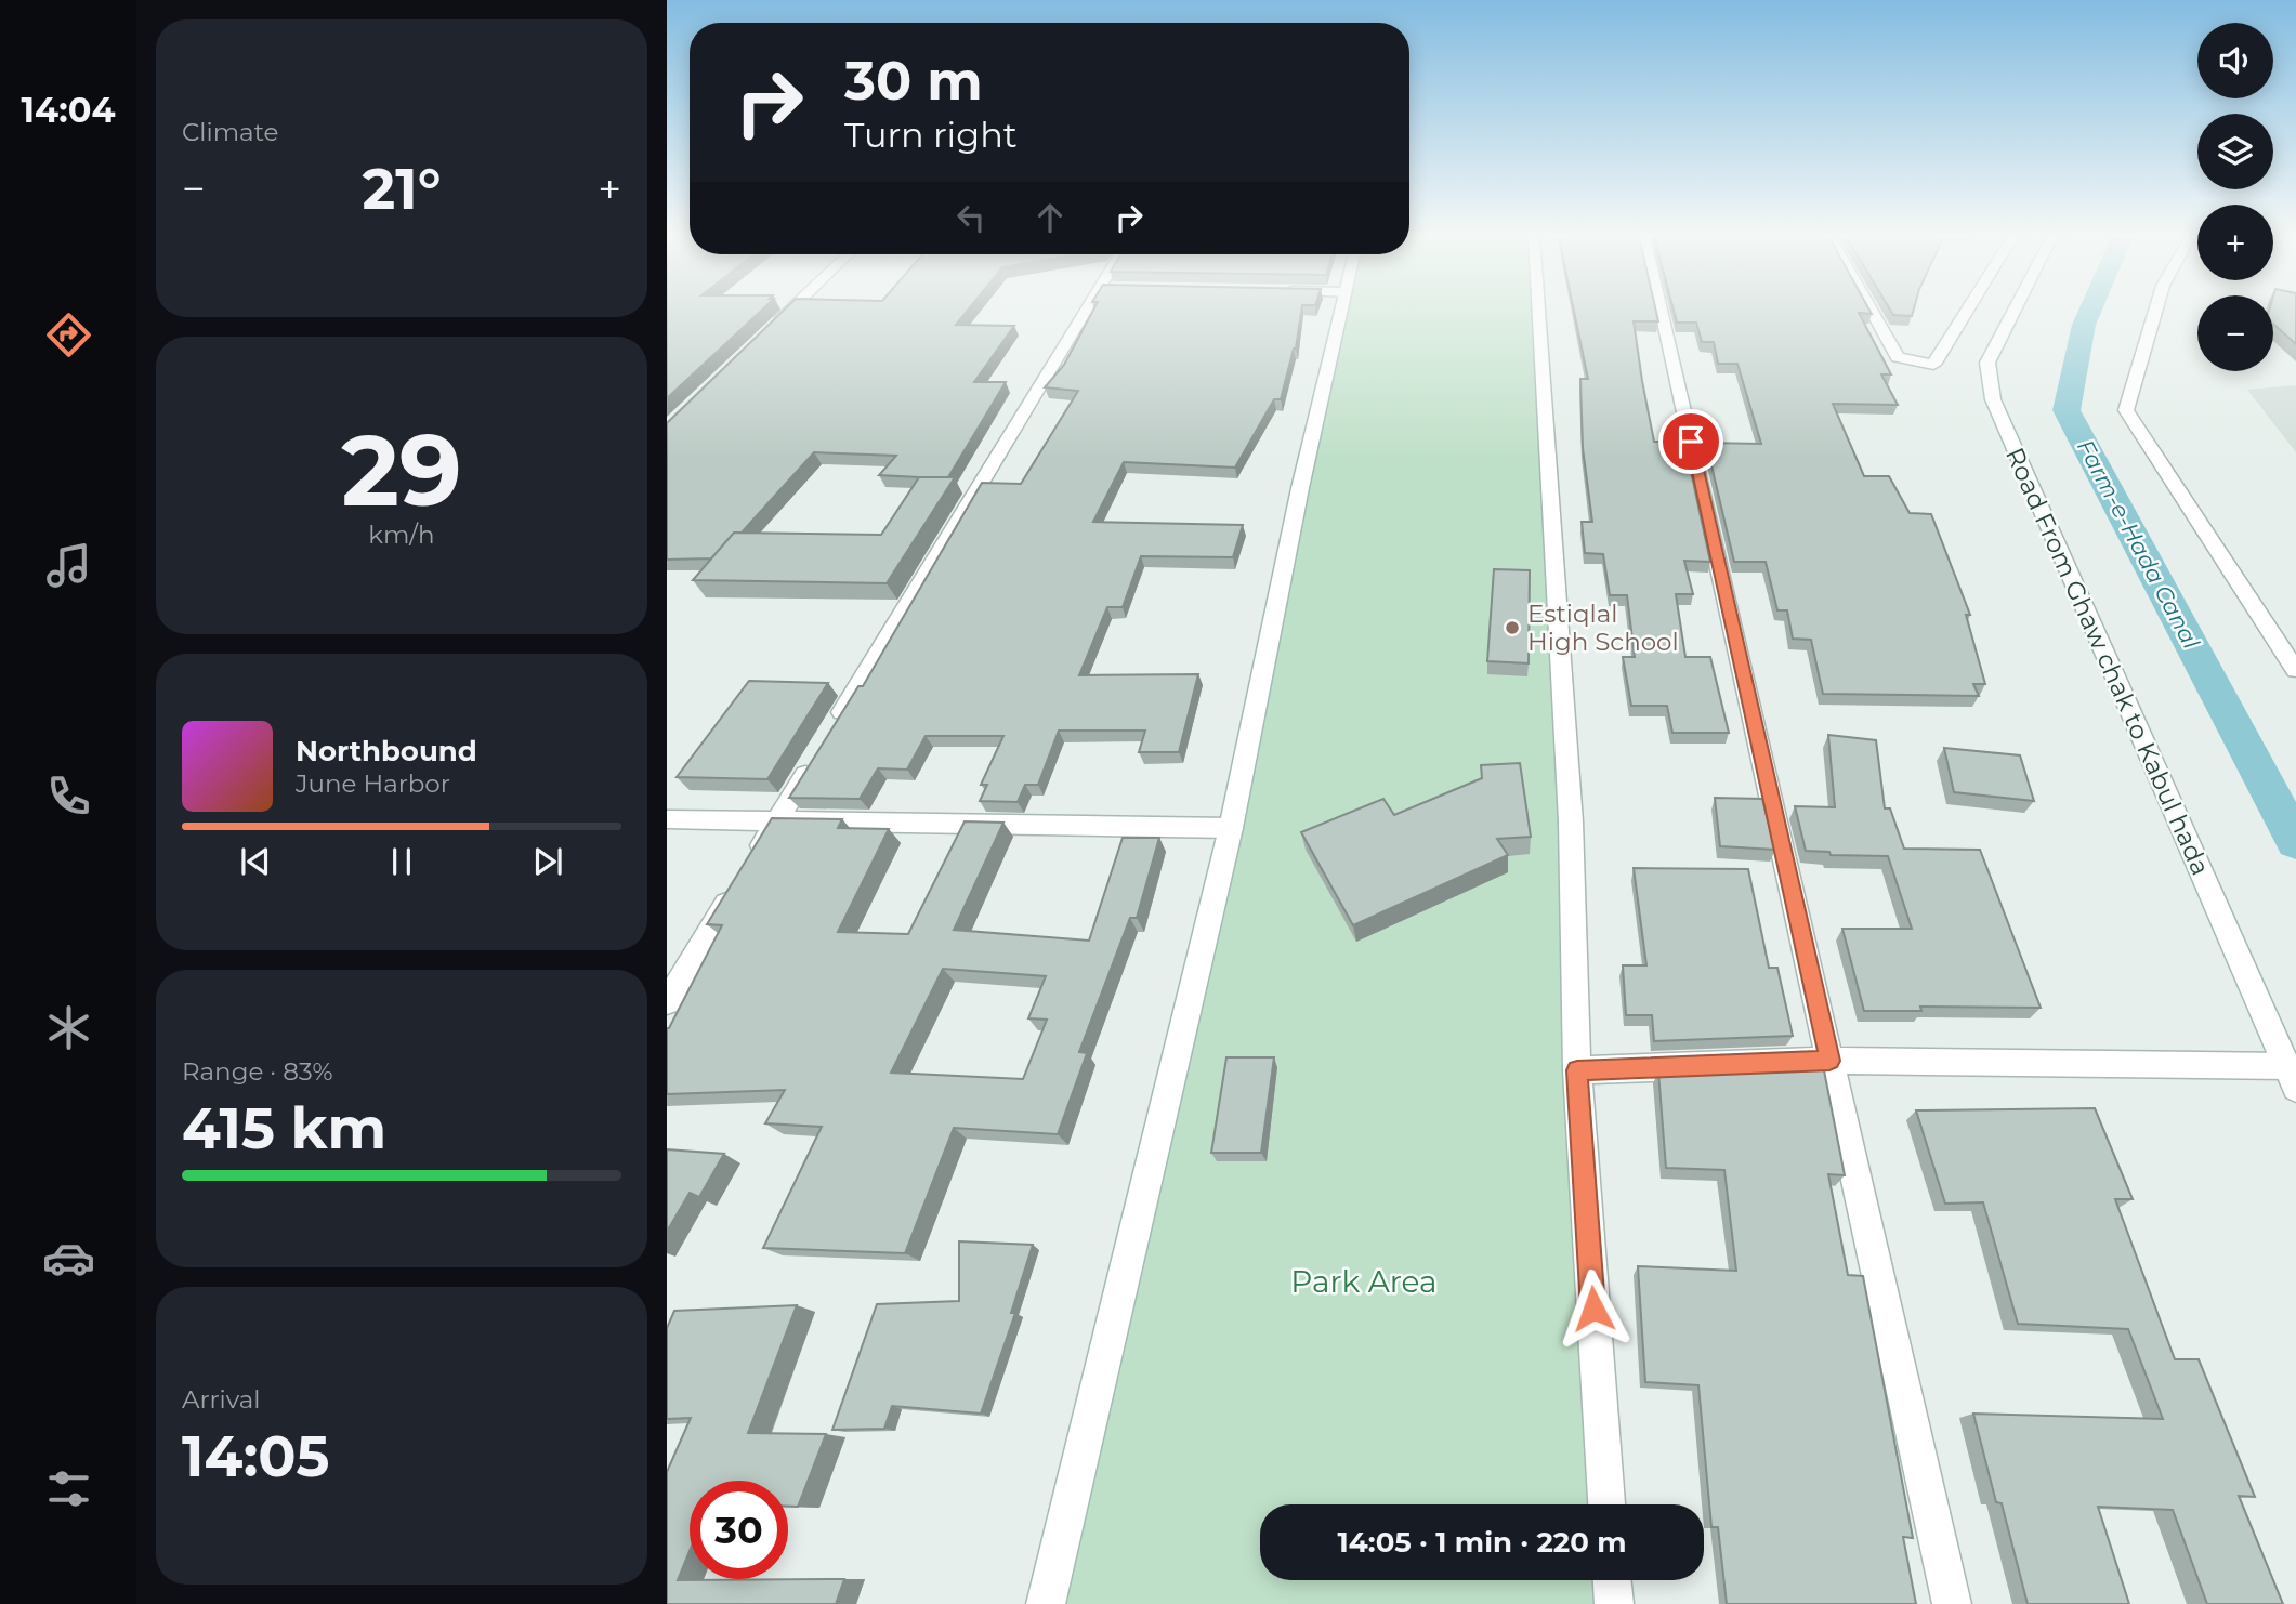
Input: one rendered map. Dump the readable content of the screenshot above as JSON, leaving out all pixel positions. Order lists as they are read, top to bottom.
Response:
{
  "streets": {
    "street": ["Road From Ghaw chak to Kabul hada"]
  },
  "water": ["Farm-e-Hada Canal"],
  "parks": ["Park Area"],
  "places": ["Estiqlal High School"],
  "page": {
    "tabs": "14:04",
    "tile": [
      "Climate",
      ["29", "km/h"],
      ["Range · 83%", "415 km"],
      ["Arrival", "14:05"]
    ],
    "map_buttons": ["+", "−"],
    "turn": ["30 m", "Turn right"],
    "heat": ["−", "21°", "+"],
    "song": ["Northbound", "June Harbor"],
    "limit": "30",
    "trip": "14:05 · 1 min · 220 m"
  }
}
